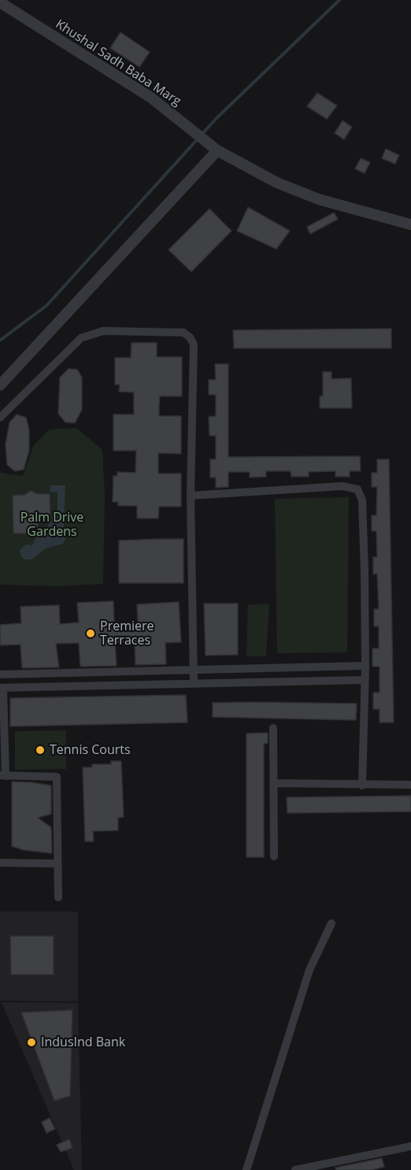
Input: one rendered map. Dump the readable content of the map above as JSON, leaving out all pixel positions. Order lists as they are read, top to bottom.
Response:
{
  "streets": {
    "street": ["Khushal Sadh Baba Marg"]
  },
  "parks": ["Palm Drive Gardens"],
  "places": ["Premiere Terraces", "Tennis Courts", "IndusInd Bank"]
}
